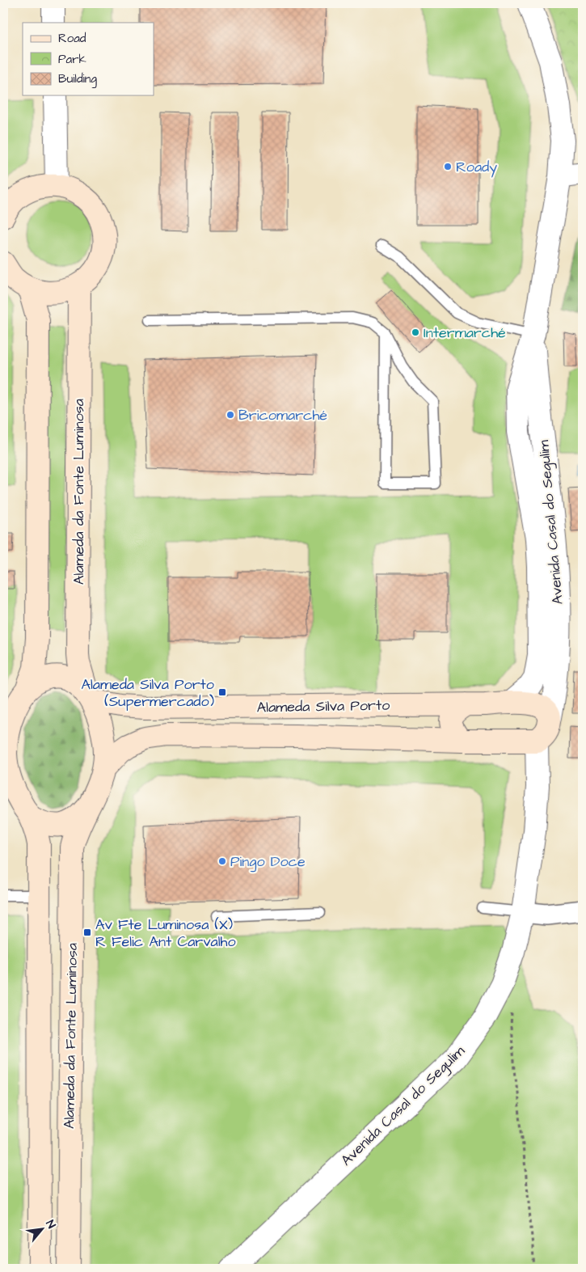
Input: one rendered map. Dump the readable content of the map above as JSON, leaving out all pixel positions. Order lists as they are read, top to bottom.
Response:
{
  "streets": {
    "main road": ["Alameda da Fonte Luminosa", "Avenida Casal do Segulim", "Alameda Silva Porto"]
  },
  "crossings": [
    ["Alameda da Fonte Luminosa", "Alameda Silva Porto"],
    ["Avenida Casal do Segulim", "Alameda Silva Porto"]
  ],
  "places": {
    "other": [
      "Roady",
      "Intermarché",
      "Bricomarché",
      "Pingo Doce"
    ],
    "transit": ["Alameda Silva Porto (Supermercado)", "Av Fte Luminosa (X) R Felic Ant Carvalho"]
  },
  "legend": ["Road", "Park", "Building"],
  "north": "top right"
}
